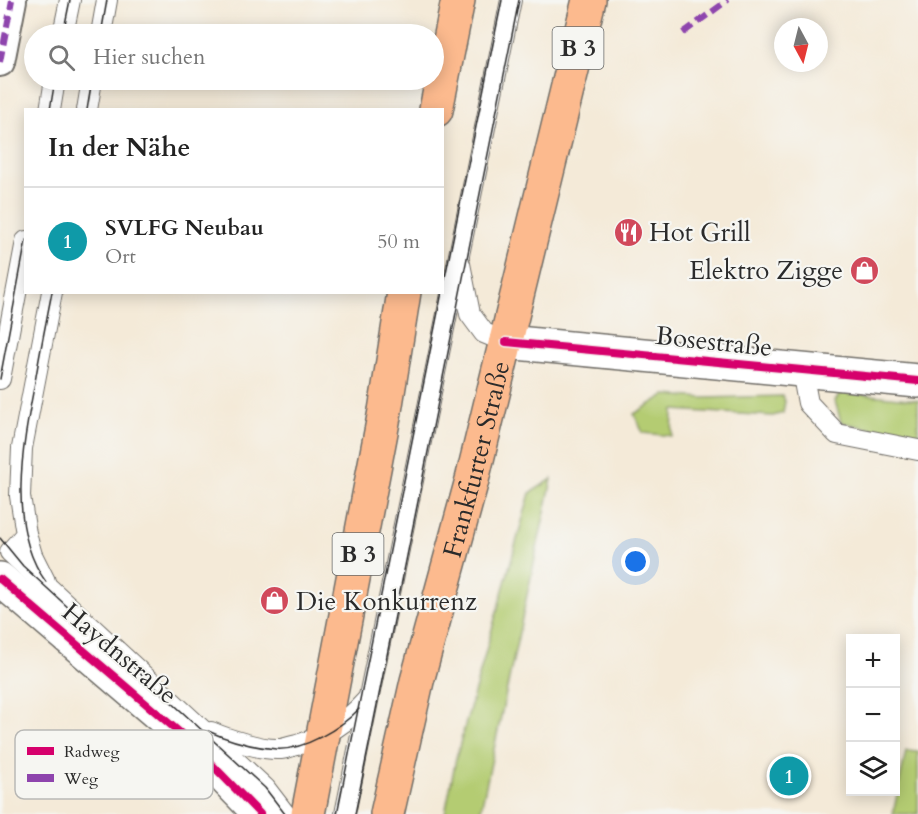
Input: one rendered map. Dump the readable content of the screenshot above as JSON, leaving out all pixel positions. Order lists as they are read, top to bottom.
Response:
{
  "streets": {
    "main road": ["B 3", "Frankfurter Straße"],
    "street": ["Bosestraße", "Haydnstraße"]
  },
  "crossings": [
    ["Bosestraße", "Frankfurter Straße"]
  ],
  "places": {
    "restaurant": ["Hot Grill"],
    "shop": ["Elektro Zigge", "Die Konkurrenz"]
  },
  "legend": ["Radweg", "Weg"],
  "north": "bottom",
  "page": {
    "search": "Hier suchen",
    "heading": "In der Nähe",
    "list": [
      {
        "mark": "1",
        "name": "SVLFG Neubau",
        "note": "Ort",
        "value": "50 m"
      }
    ],
    "map_buttons": ["+", "−"],
    "pins": "1"
  }
}
